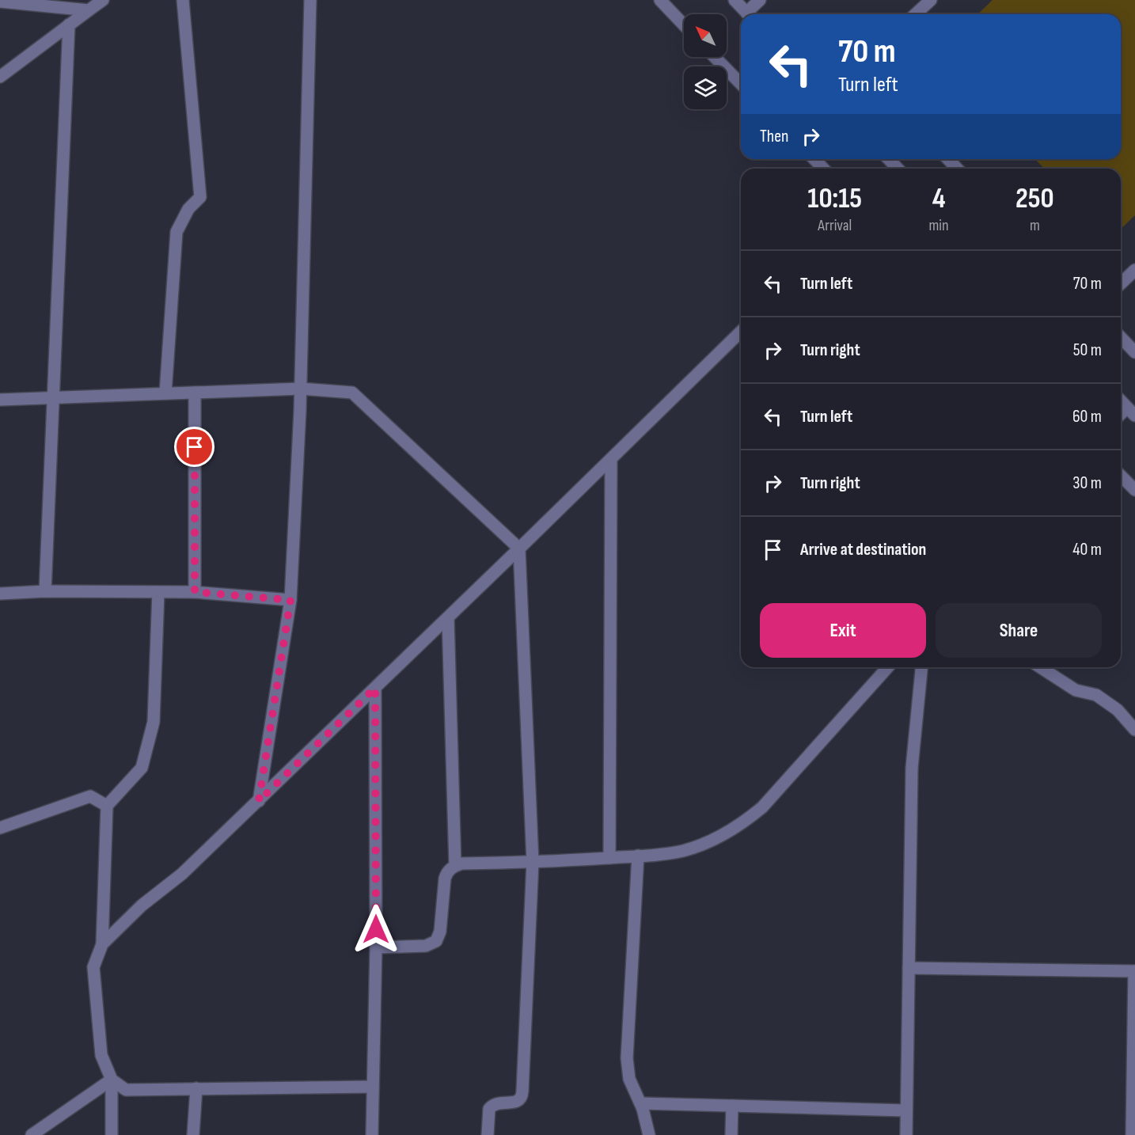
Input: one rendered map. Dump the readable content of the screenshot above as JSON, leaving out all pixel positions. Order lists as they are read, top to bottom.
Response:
{
  "north": "top left",
  "page": {
    "turn": ["70 m", "Turn left"],
    "then": "Then",
    "eta": [
      "10:15",
      "Arrival",
      "4",
      "min",
      "250",
      "m"
    ],
    "list": [
      {
        "name": "Turn left",
        "value": "70 m"
      },
      {
        "name": "Turn right",
        "value": "50 m"
      },
      {
        "name": "Turn left",
        "value": "60 m"
      },
      {
        "name": "Turn right",
        "value": "30 m"
      },
      {
        "name": "Arrive at destination",
        "value": "40 m"
      }
    ],
    "buttons": ["Exit", "Share"]
  }
}
